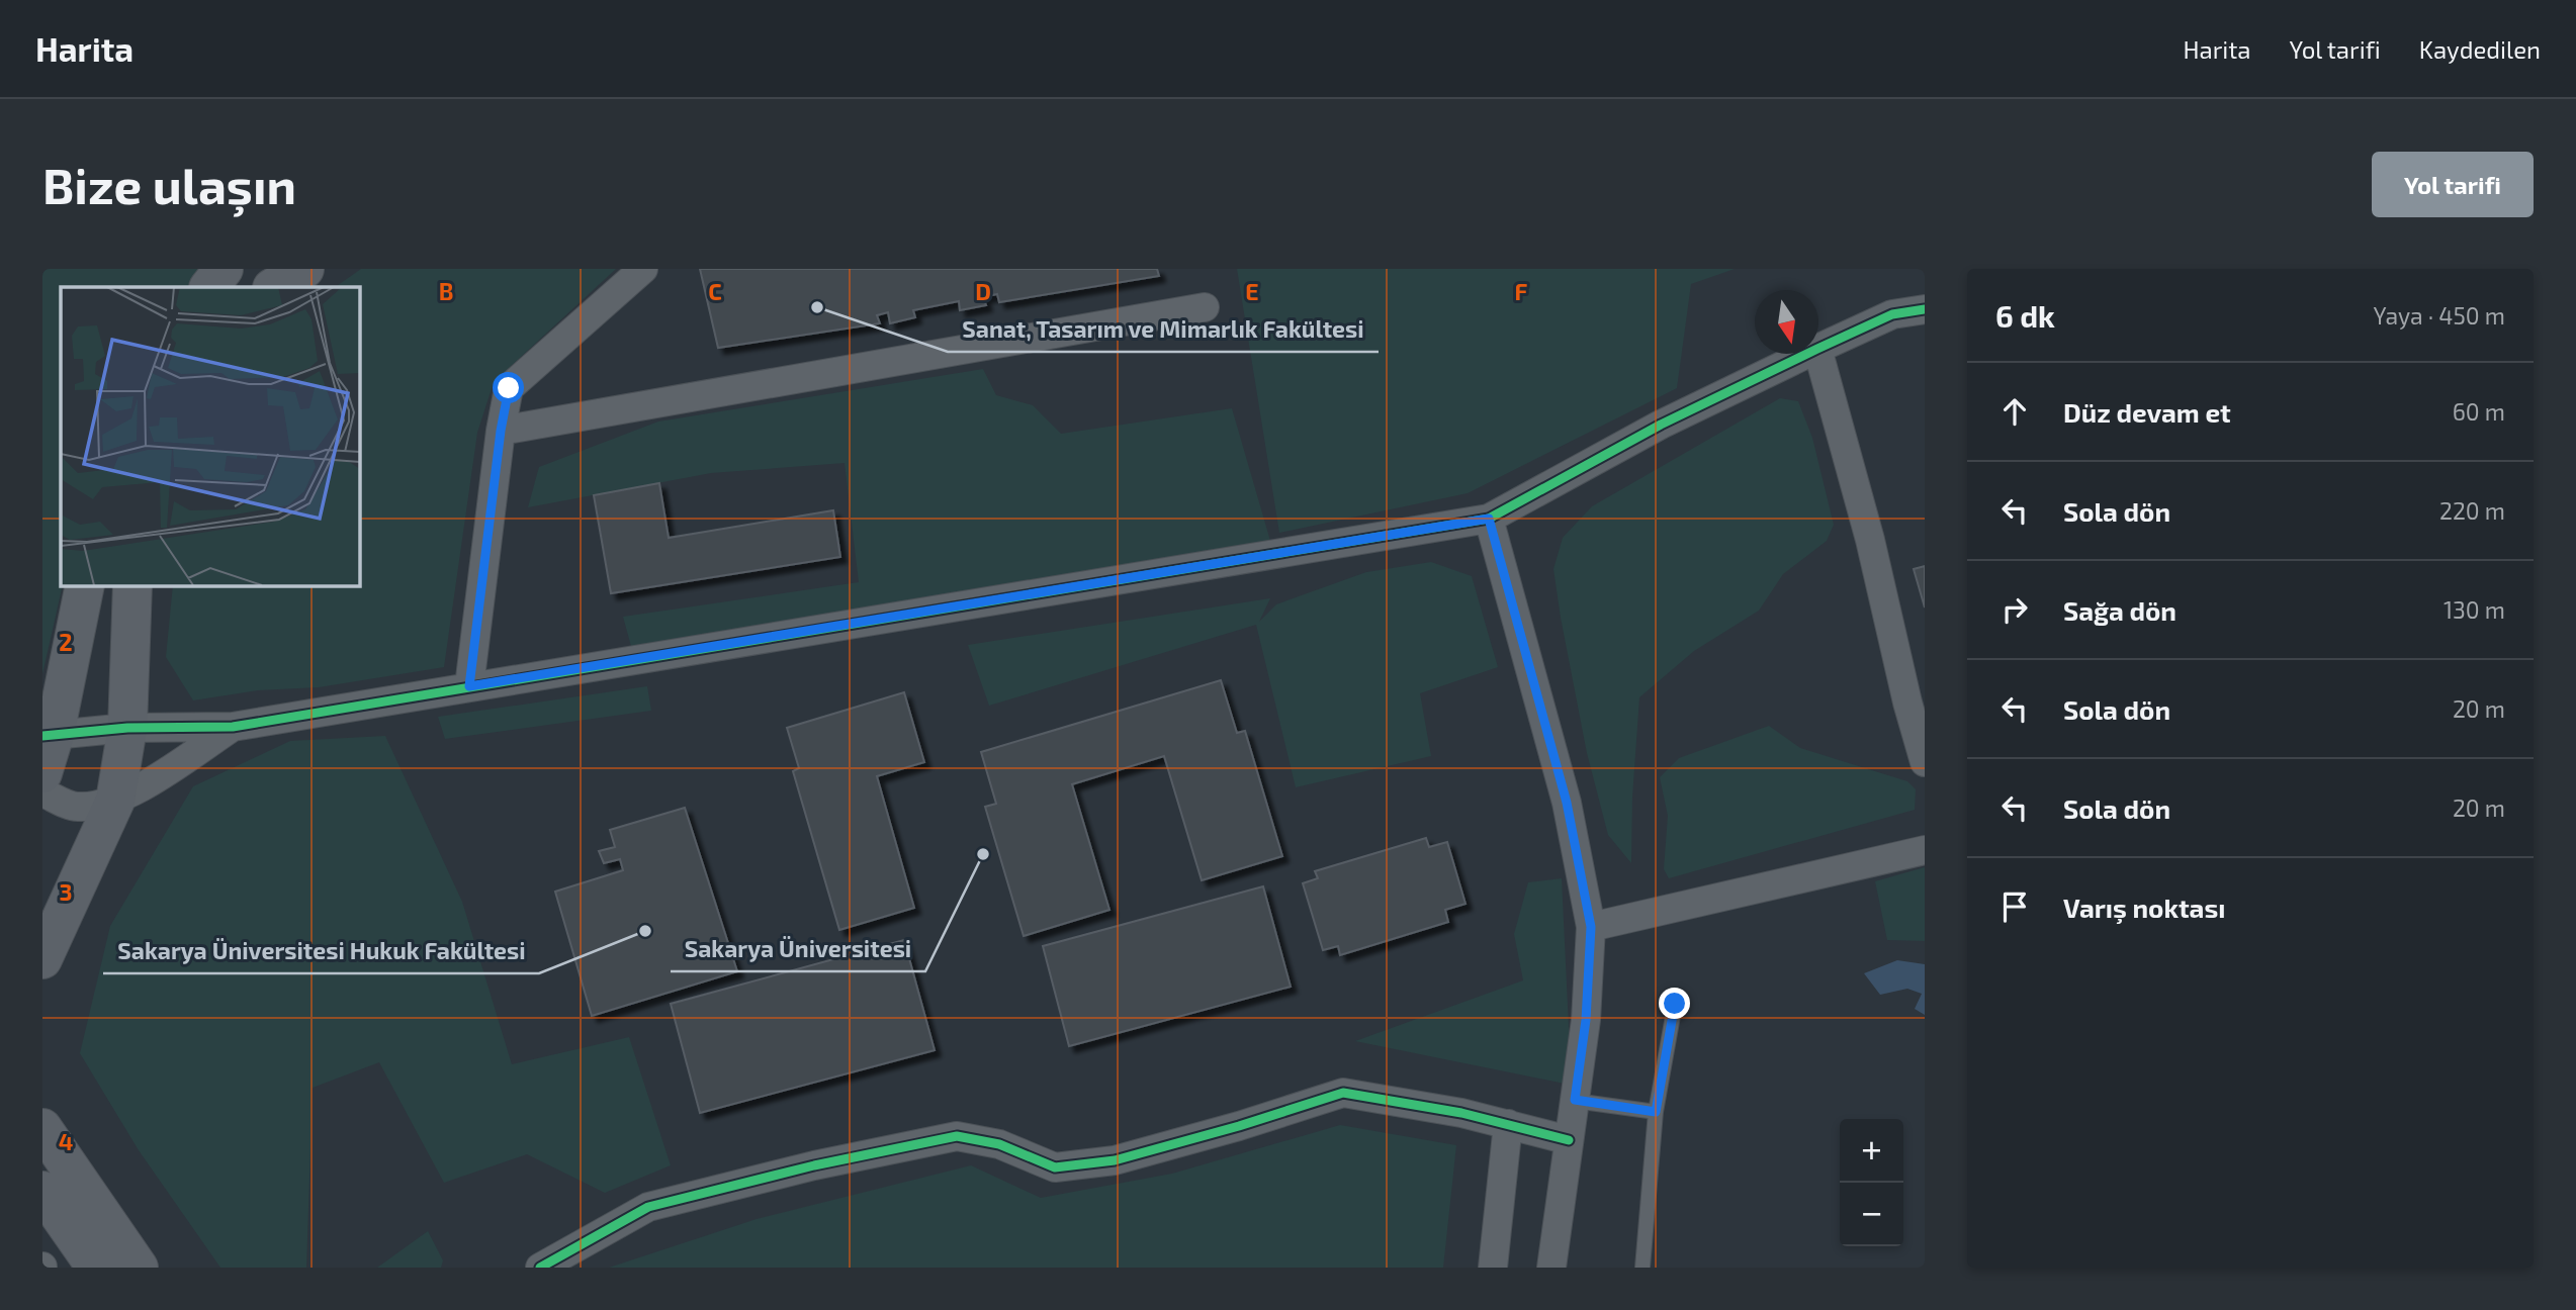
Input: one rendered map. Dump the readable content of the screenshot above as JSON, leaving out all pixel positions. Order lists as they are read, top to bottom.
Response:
{
  "places": ["Sanat, Tasarım ve Mimarlık Fakültesi", "Sakarya Üniversitesi", "Sakarya Üniversitesi Hukuk Fakültesi"],
  "north": "bottom",
  "page": {
    "header": "Harita",
    "nav": ["Harita", "Yol tarifi", "Kaydedilen"],
    "buttons": "Yol tarifi",
    "title": "Bize ulaşın",
    "heading": ["6 dk", "Yaya · 450 m"],
    "list": [
      ["Düz devam et", "60 m"],
      ["Sola dön", "220 m"],
      ["Sağa dön", "130 m"],
      ["Sola dön", "20 m"],
      ["Sola dön", "20 m"],
      "Varış noktası"
    ],
    "map_buttons": ["+", "−"]
  },
  "grid": {
    "columns": [
      "B",
      "C",
      "D",
      "E",
      "F"
    ],
    "rows": ["2", "3", "4"]
  }
}
